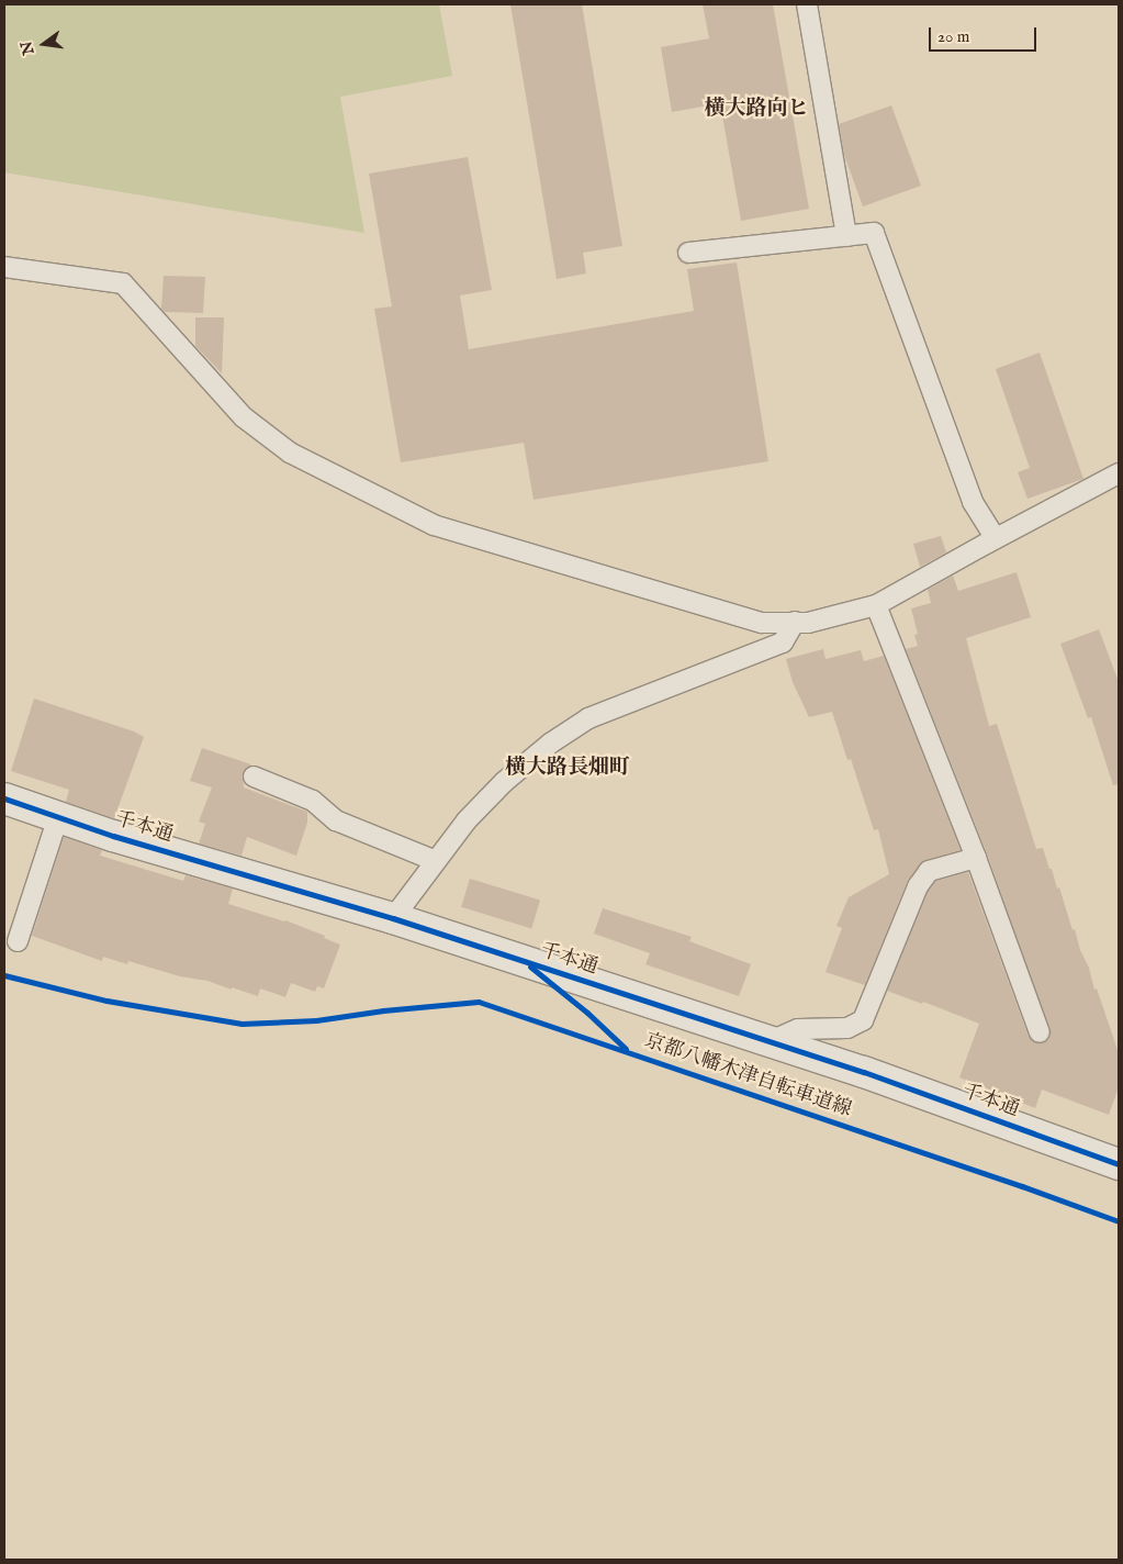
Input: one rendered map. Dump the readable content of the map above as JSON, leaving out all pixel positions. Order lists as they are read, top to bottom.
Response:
{
  "streets": {
    "street": ["千本通"],
    "cycle path": ["京都八幡木津自転車道線"]
  },
  "districts": ["横大路向ヒ", "横大路長畑町"],
  "scale_bar": "20 m",
  "north": "left"
}
